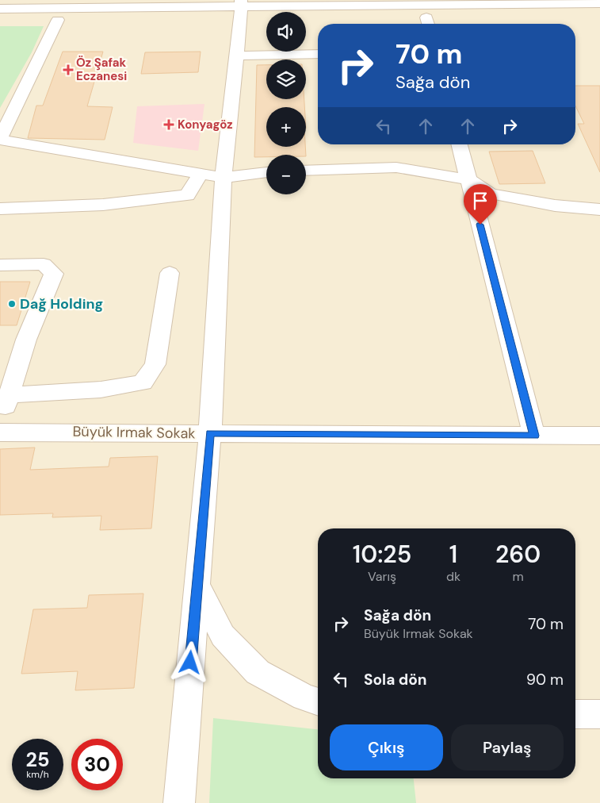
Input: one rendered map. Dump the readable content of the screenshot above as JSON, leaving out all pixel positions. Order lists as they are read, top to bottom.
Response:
{
  "streets": {
    "street": ["Büyük Irmak Sokak"]
  },
  "places": {
    "health": ["Öz Şafak Eczanesi", "Konyagöz"],
    "other": ["Dağ Holding"]
  },
  "page": {
    "map_buttons": ["+", "−"],
    "turn": ["70 m", "Sağa dön"],
    "eta": [
      "10:25",
      "Varış",
      "1",
      "dk",
      "260",
      "m"
    ],
    "list": [
      {
        "name": "Sağa dön",
        "note": "Büyük Irmak Sokak",
        "value": "70 m"
      },
      {
        "name": "Sola dön",
        "value": "90 m"
      }
    ],
    "buttons": ["Çıkış", "Paylaş"],
    "speed": "25 km/h",
    "limit": "30"
  }
}
